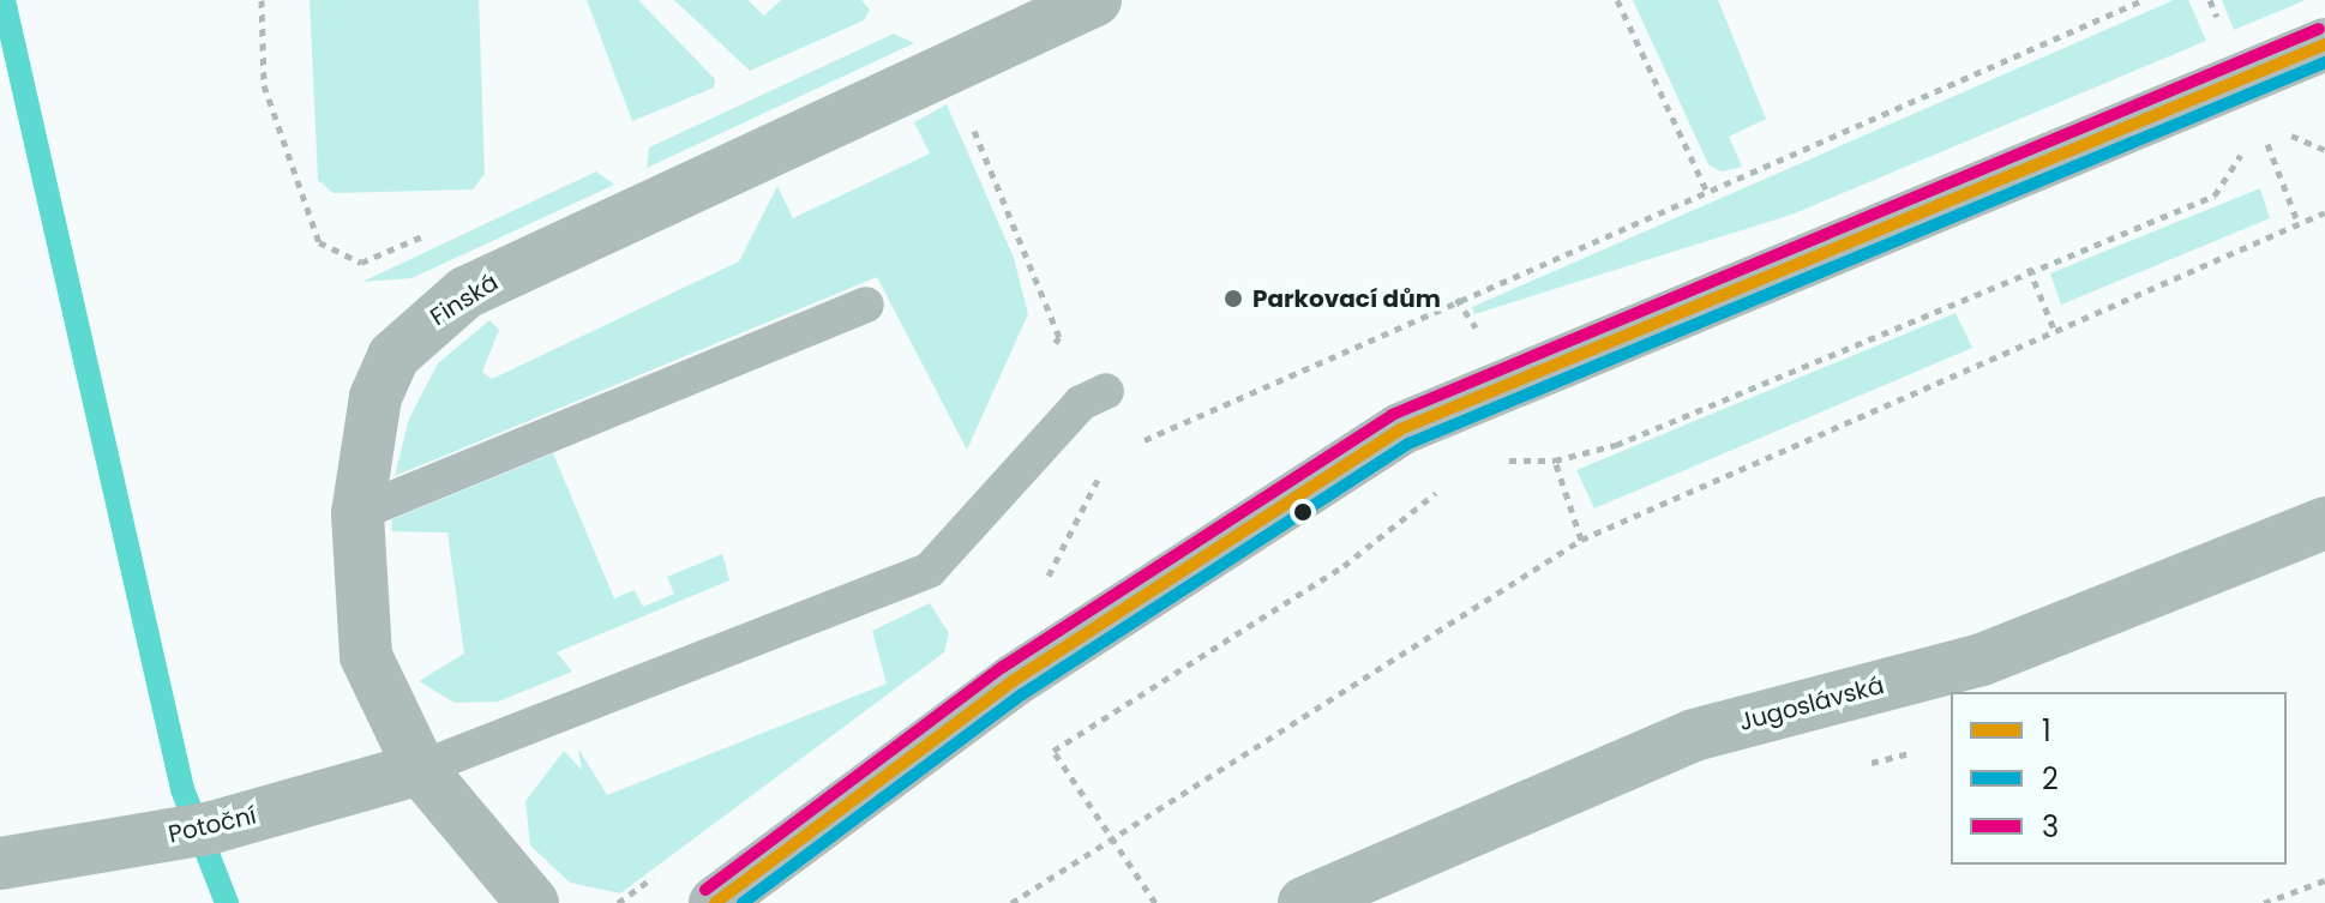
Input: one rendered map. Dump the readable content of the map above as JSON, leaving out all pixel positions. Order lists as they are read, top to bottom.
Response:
{
  "streets": {
    "street": ["Finská", "Jugoslávská", "Potoční"]
  },
  "crossings": [
    ["Finská", "Potoční"]
  ],
  "places": ["Parkovací dům"],
  "lines": ["transit line 3", "transit line 1", "transit line 2"],
  "legend": ["1", "2", "3"]
}
